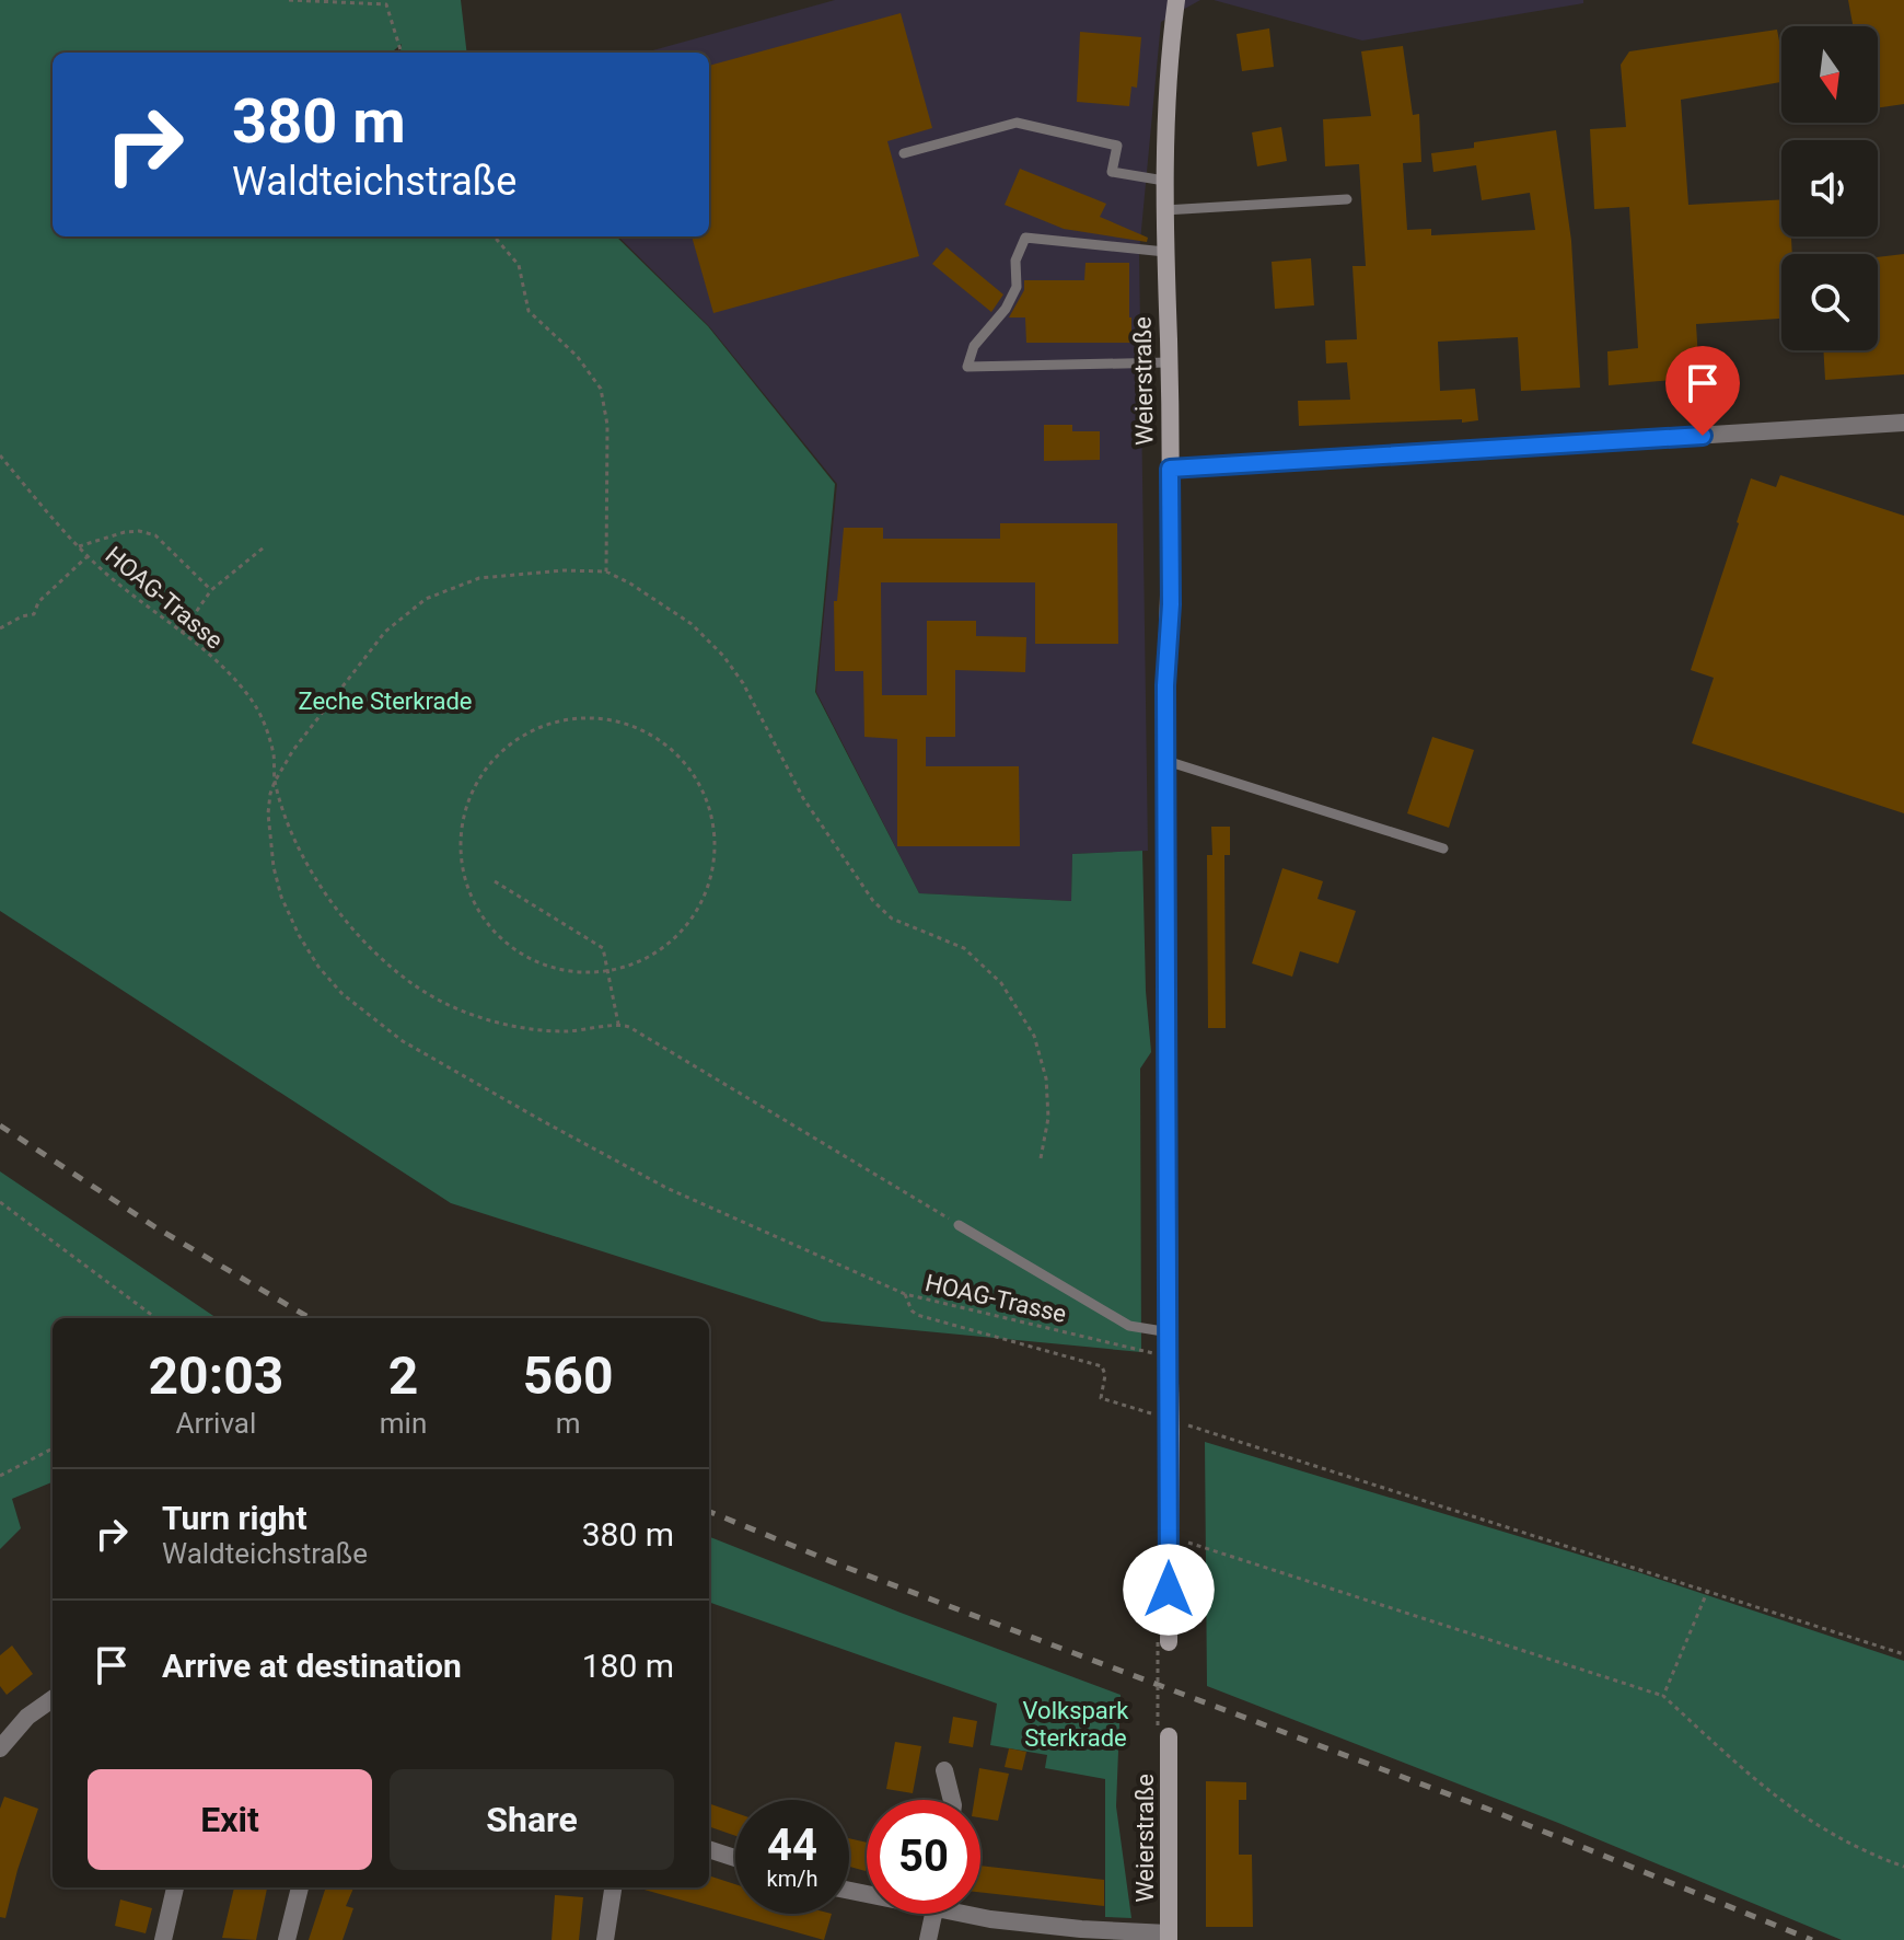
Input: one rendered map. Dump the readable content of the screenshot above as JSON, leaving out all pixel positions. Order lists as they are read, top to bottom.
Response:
{
  "streets": {
    "main road": ["Weierstraße"],
    "path": ["HOAG-Trasse"]
  },
  "crossings": [
    ["Weierstraße", "HOAG-Trasse"]
  ],
  "parks": ["Zeche Sterkrade", "Volkspark Sterkrade"],
  "north": "bottom",
  "page": {
    "turn": ["380 m", "Waldteichstraße"],
    "eta": [
      "20:03",
      "Arrival",
      "2",
      "min",
      "560",
      "m"
    ],
    "list": [
      {
        "name": "Turn right",
        "note": "Waldteichstraße",
        "value": "380 m"
      },
      {
        "name": "Arrive at destination",
        "value": "180 m"
      }
    ],
    "buttons": ["Exit", "Share"],
    "speed": "44 km/h",
    "limit": "50"
  }
}
